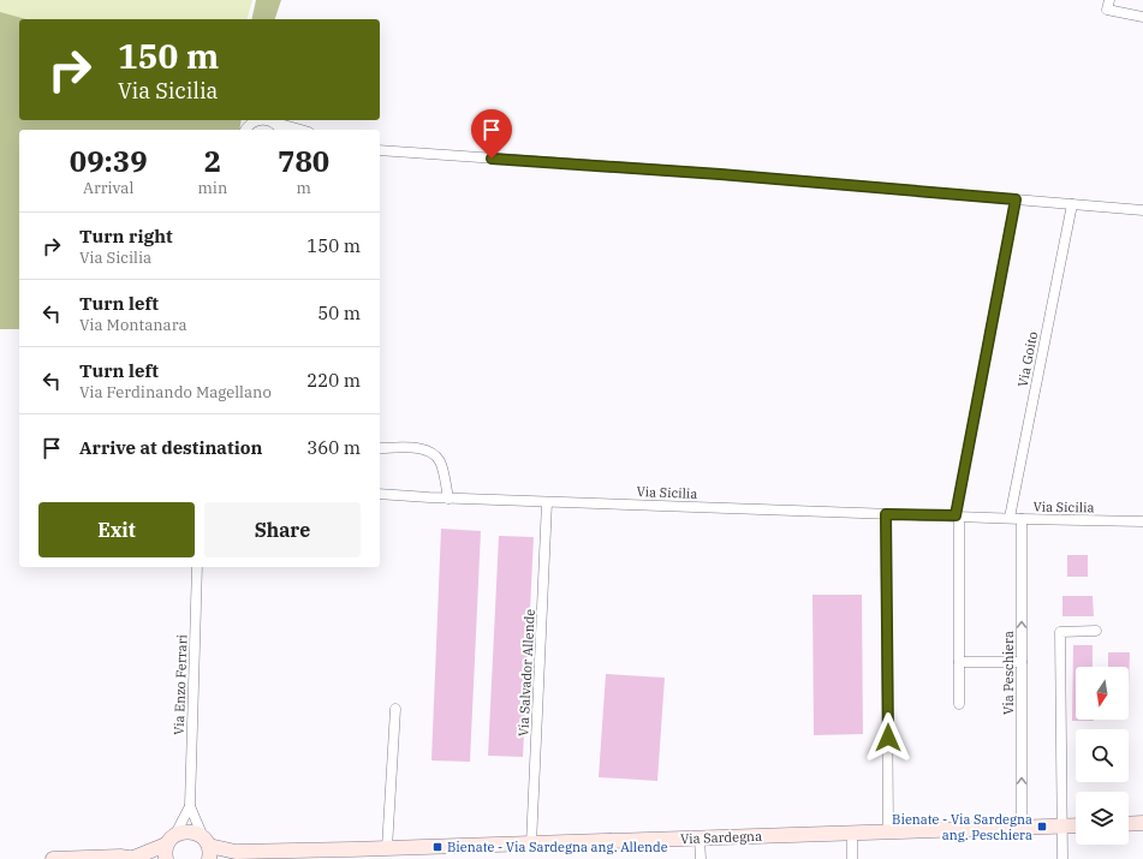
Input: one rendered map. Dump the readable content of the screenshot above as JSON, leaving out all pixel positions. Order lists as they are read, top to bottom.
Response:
{
  "streets": {
    "street": [
      "Via Goito",
      "Via Sicilia",
      "Via Salvador Allende",
      "Via Peschiera",
      "Via Enzo Ferrari",
      "Via Sardegna"
    ]
  },
  "crossings": [
    ["Via Goito", "Via Sicilia"],
    ["Via Sicilia", "Via Salvador Allende"],
    ["Via Sicilia", "Via Peschiera"],
    ["Via Salvador Allende", "Via Sardegna"],
    ["Via Peschiera", "Via Sardegna"],
    ["Via Enzo Ferrari", "Via Sardegna"]
  ],
  "places": {
    "transit": ["Bienate - Via Sardegna ang. Peschiera", "Bienate - Via Sardegna ang. Allende"]
  },
  "north": "bottom",
  "page": {
    "turn": ["150 m", "Via Sicilia"],
    "eta": [
      "09:39",
      "Arrival",
      "2",
      "min",
      "780",
      "m"
    ],
    "list": [
      {
        "name": "Turn right",
        "note": "Via Sicilia",
        "value": "150 m"
      },
      {
        "name": "Turn left",
        "note": "Via Montanara",
        "value": "50 m"
      },
      {
        "name": "Turn left",
        "note": "Via Ferdinando Magellano",
        "value": "220 m"
      },
      {
        "name": "Arrive at destination",
        "value": "360 m"
      }
    ],
    "buttons": ["Exit", "Share"]
  }
}
